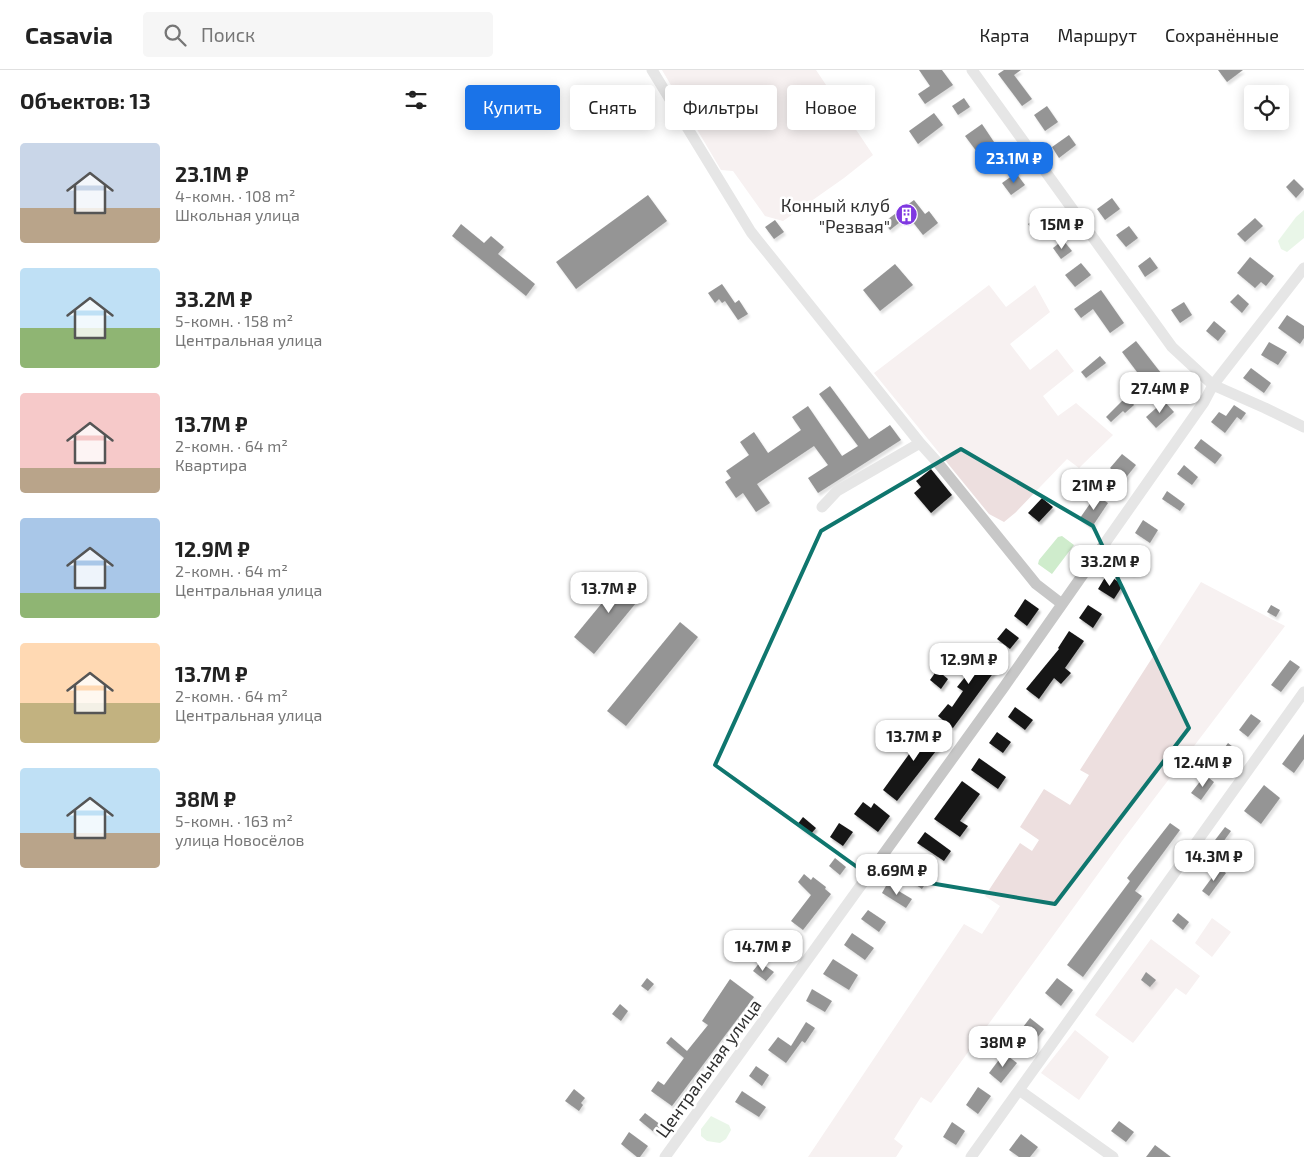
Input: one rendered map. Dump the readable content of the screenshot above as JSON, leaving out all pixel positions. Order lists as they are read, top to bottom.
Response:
{
  "streets": {
    "street": ["Центральная улица"]
  },
  "places": {
    "building": ["Конный клуб \"Резвая\""]
  },
  "page": {
    "header": "Casavia",
    "search": "Поиск",
    "nav": ["Карта", "Маршрут", "Сохранённые"],
    "heading": "Объектов: 13",
    "chip": [
      "Купить",
      "Снять",
      "Фильтры",
      "Новое"
    ],
    "list": [
      {
        "name": "23.1M ₽",
        "note": "4-комн. · 108 m² · Школьная улица"
      },
      {
        "name": "33.2M ₽",
        "note": "5-комн. · 158 m² · Центральная улица"
      },
      {
        "name": "13.7M ₽",
        "note": "2-комн. · 64 m² · Квартира"
      },
      {
        "name": "12.9M ₽",
        "note": "2-комн. · 64 m² · Центральная улица"
      },
      {
        "name": "13.7M ₽",
        "note": "2-комн. · 64 m² · Центральная улица"
      },
      {
        "name": "38M ₽",
        "note": "5-комн. · 163 m² · улица Новосёлов"
      }
    ],
    "price": [
      "23.1M ₽",
      "15M ₽",
      "27.4M ₽",
      "21M ₽",
      "33.2M ₽",
      "13.7M ₽",
      "12.9M ₽",
      "13.7M ₽",
      "12.4M ₽",
      "14.3M ₽",
      "8.69M ₽",
      "14.7M ₽",
      "38M ₽"
    ]
  }
}
